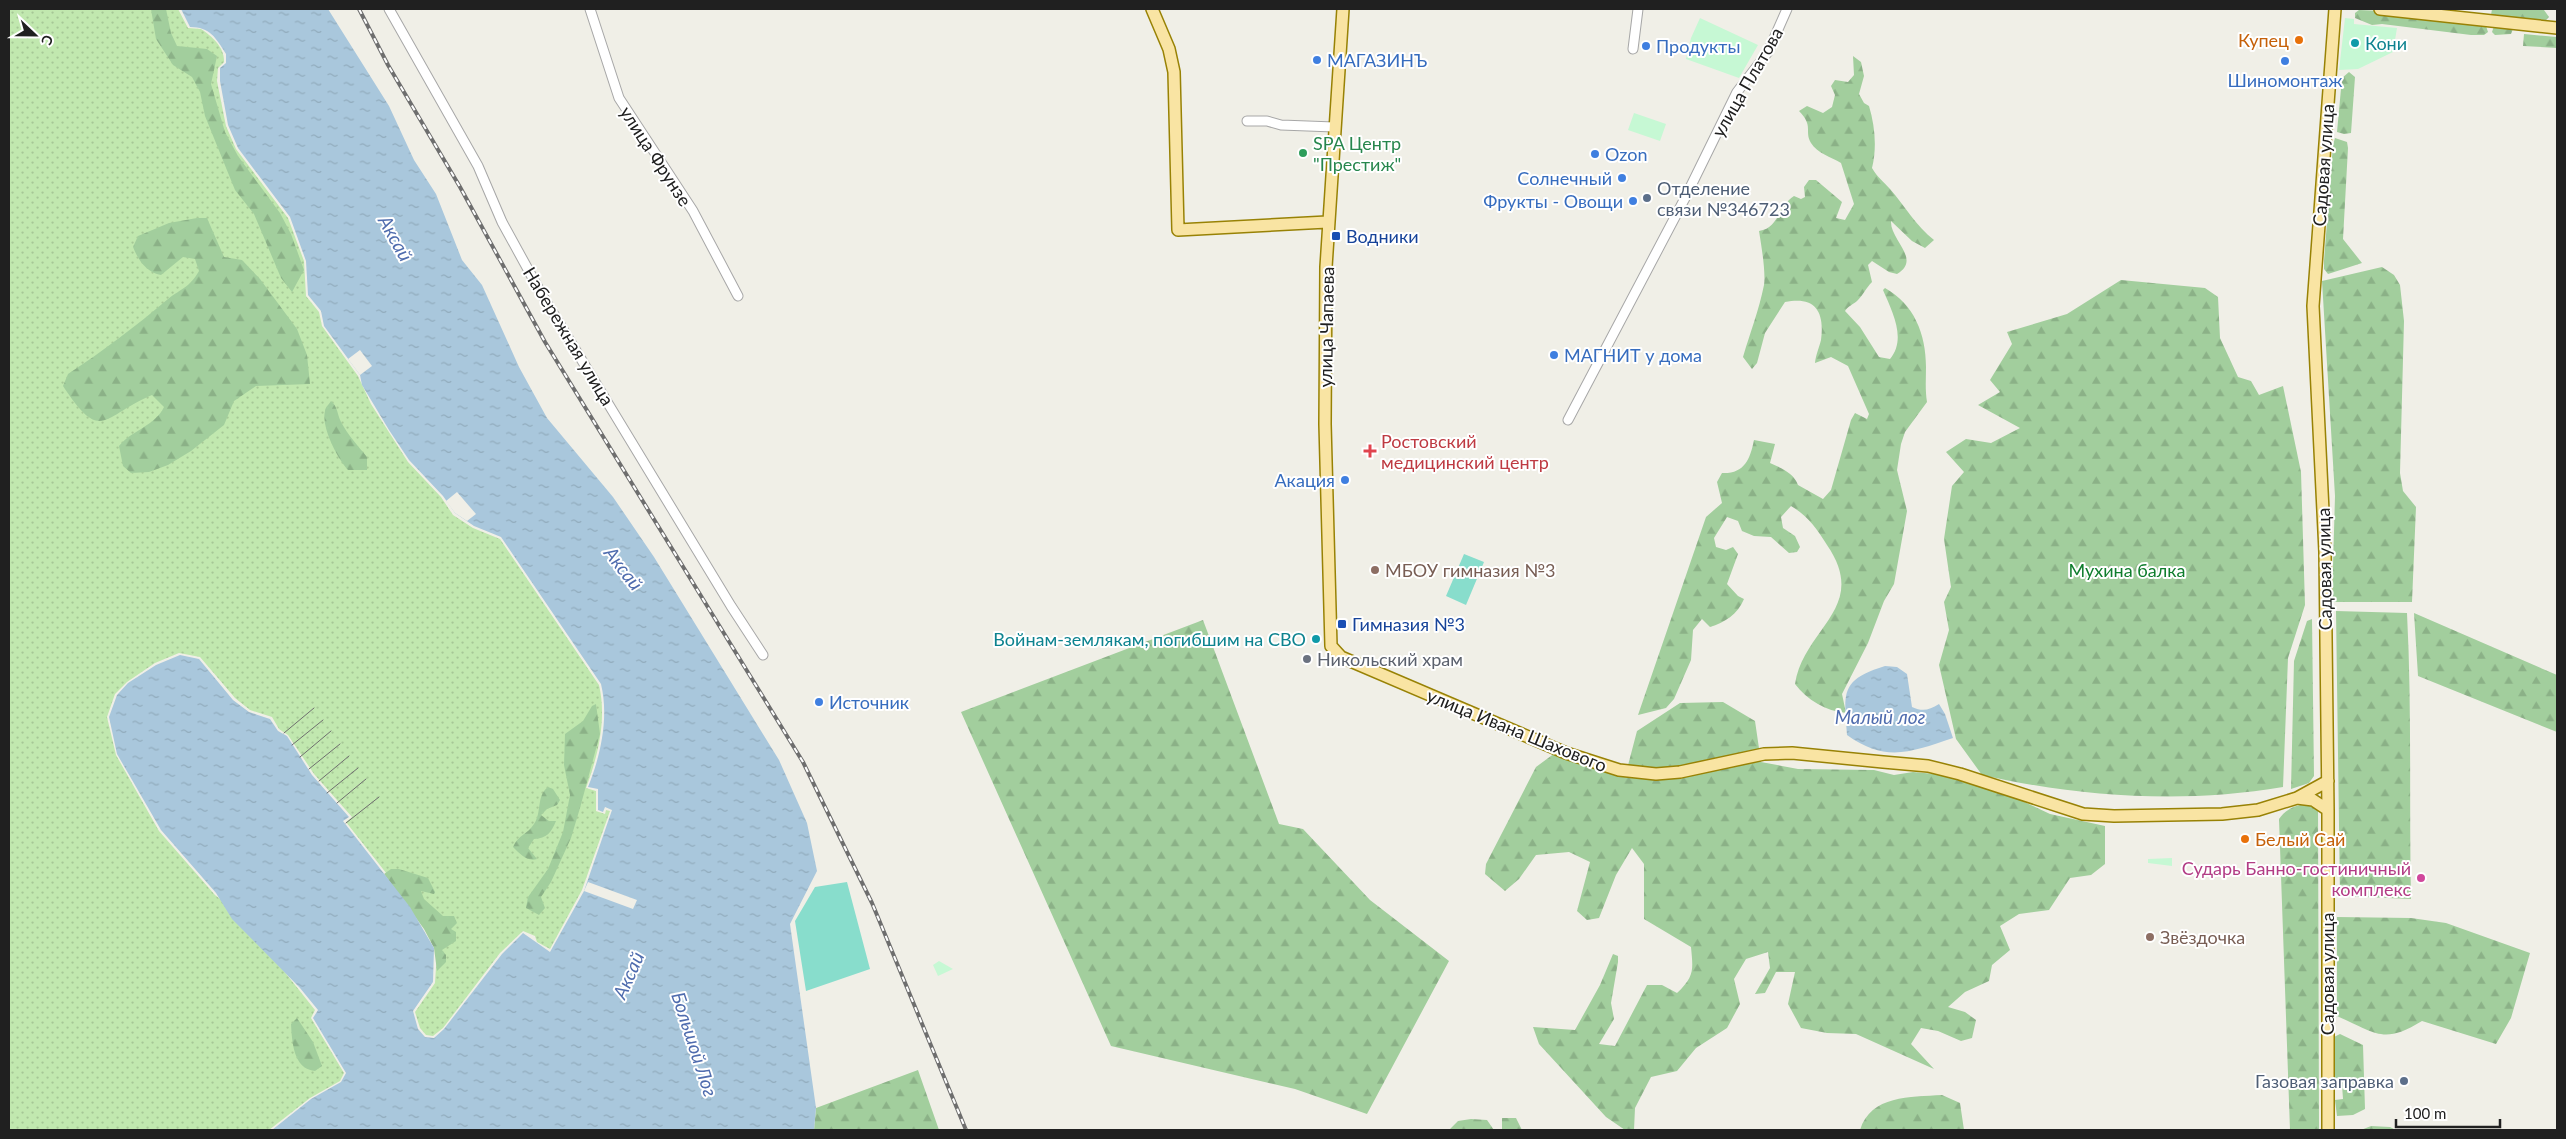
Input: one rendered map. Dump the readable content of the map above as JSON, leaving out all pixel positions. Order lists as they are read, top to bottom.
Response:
{
  "streets": {
    "main road": ["Садовая улица", "улица Чапаева", "улица Ивана Шахового"],
    "street": ["улица Платова", "улица Фрунзе", "Набережная улица"]
  },
  "crossings": [
    ["Садовая улица", "улица Ивана Шахового"],
    ["улица Чапаева", "улица Ивана Шахового"]
  ],
  "water": ["Аксай", "Малый лог", "Большой Лог"],
  "parks": ["Мухина балка"],
  "places": {
    "other": [
      "Купец",
      "Кони",
      "Продукты",
      "МАГАЗИНЪ",
      "Шиномонтаж",
      "SPA Центр \"Престиж\"",
      "Ozon",
      "Солнечный",
      "Отделение связи №346723",
      "Фрукты - Овощи",
      "МАГНИТ у дома",
      "Акация",
      "МБОУ гимназия №3",
      "Войнам-землякам, погибшим на СВО",
      "Никольский храм",
      "Источник",
      "Белый Сай",
      "Сударь Банно-гостиничный комплекс",
      "Звёздочка",
      "Газовая заправка"
    ],
    "transit": ["Водники", "Гимназия №3"],
    "health": ["Ростовский медицинский центр"]
  },
  "scale_bar": "100 m",
  "north": "right"
}
